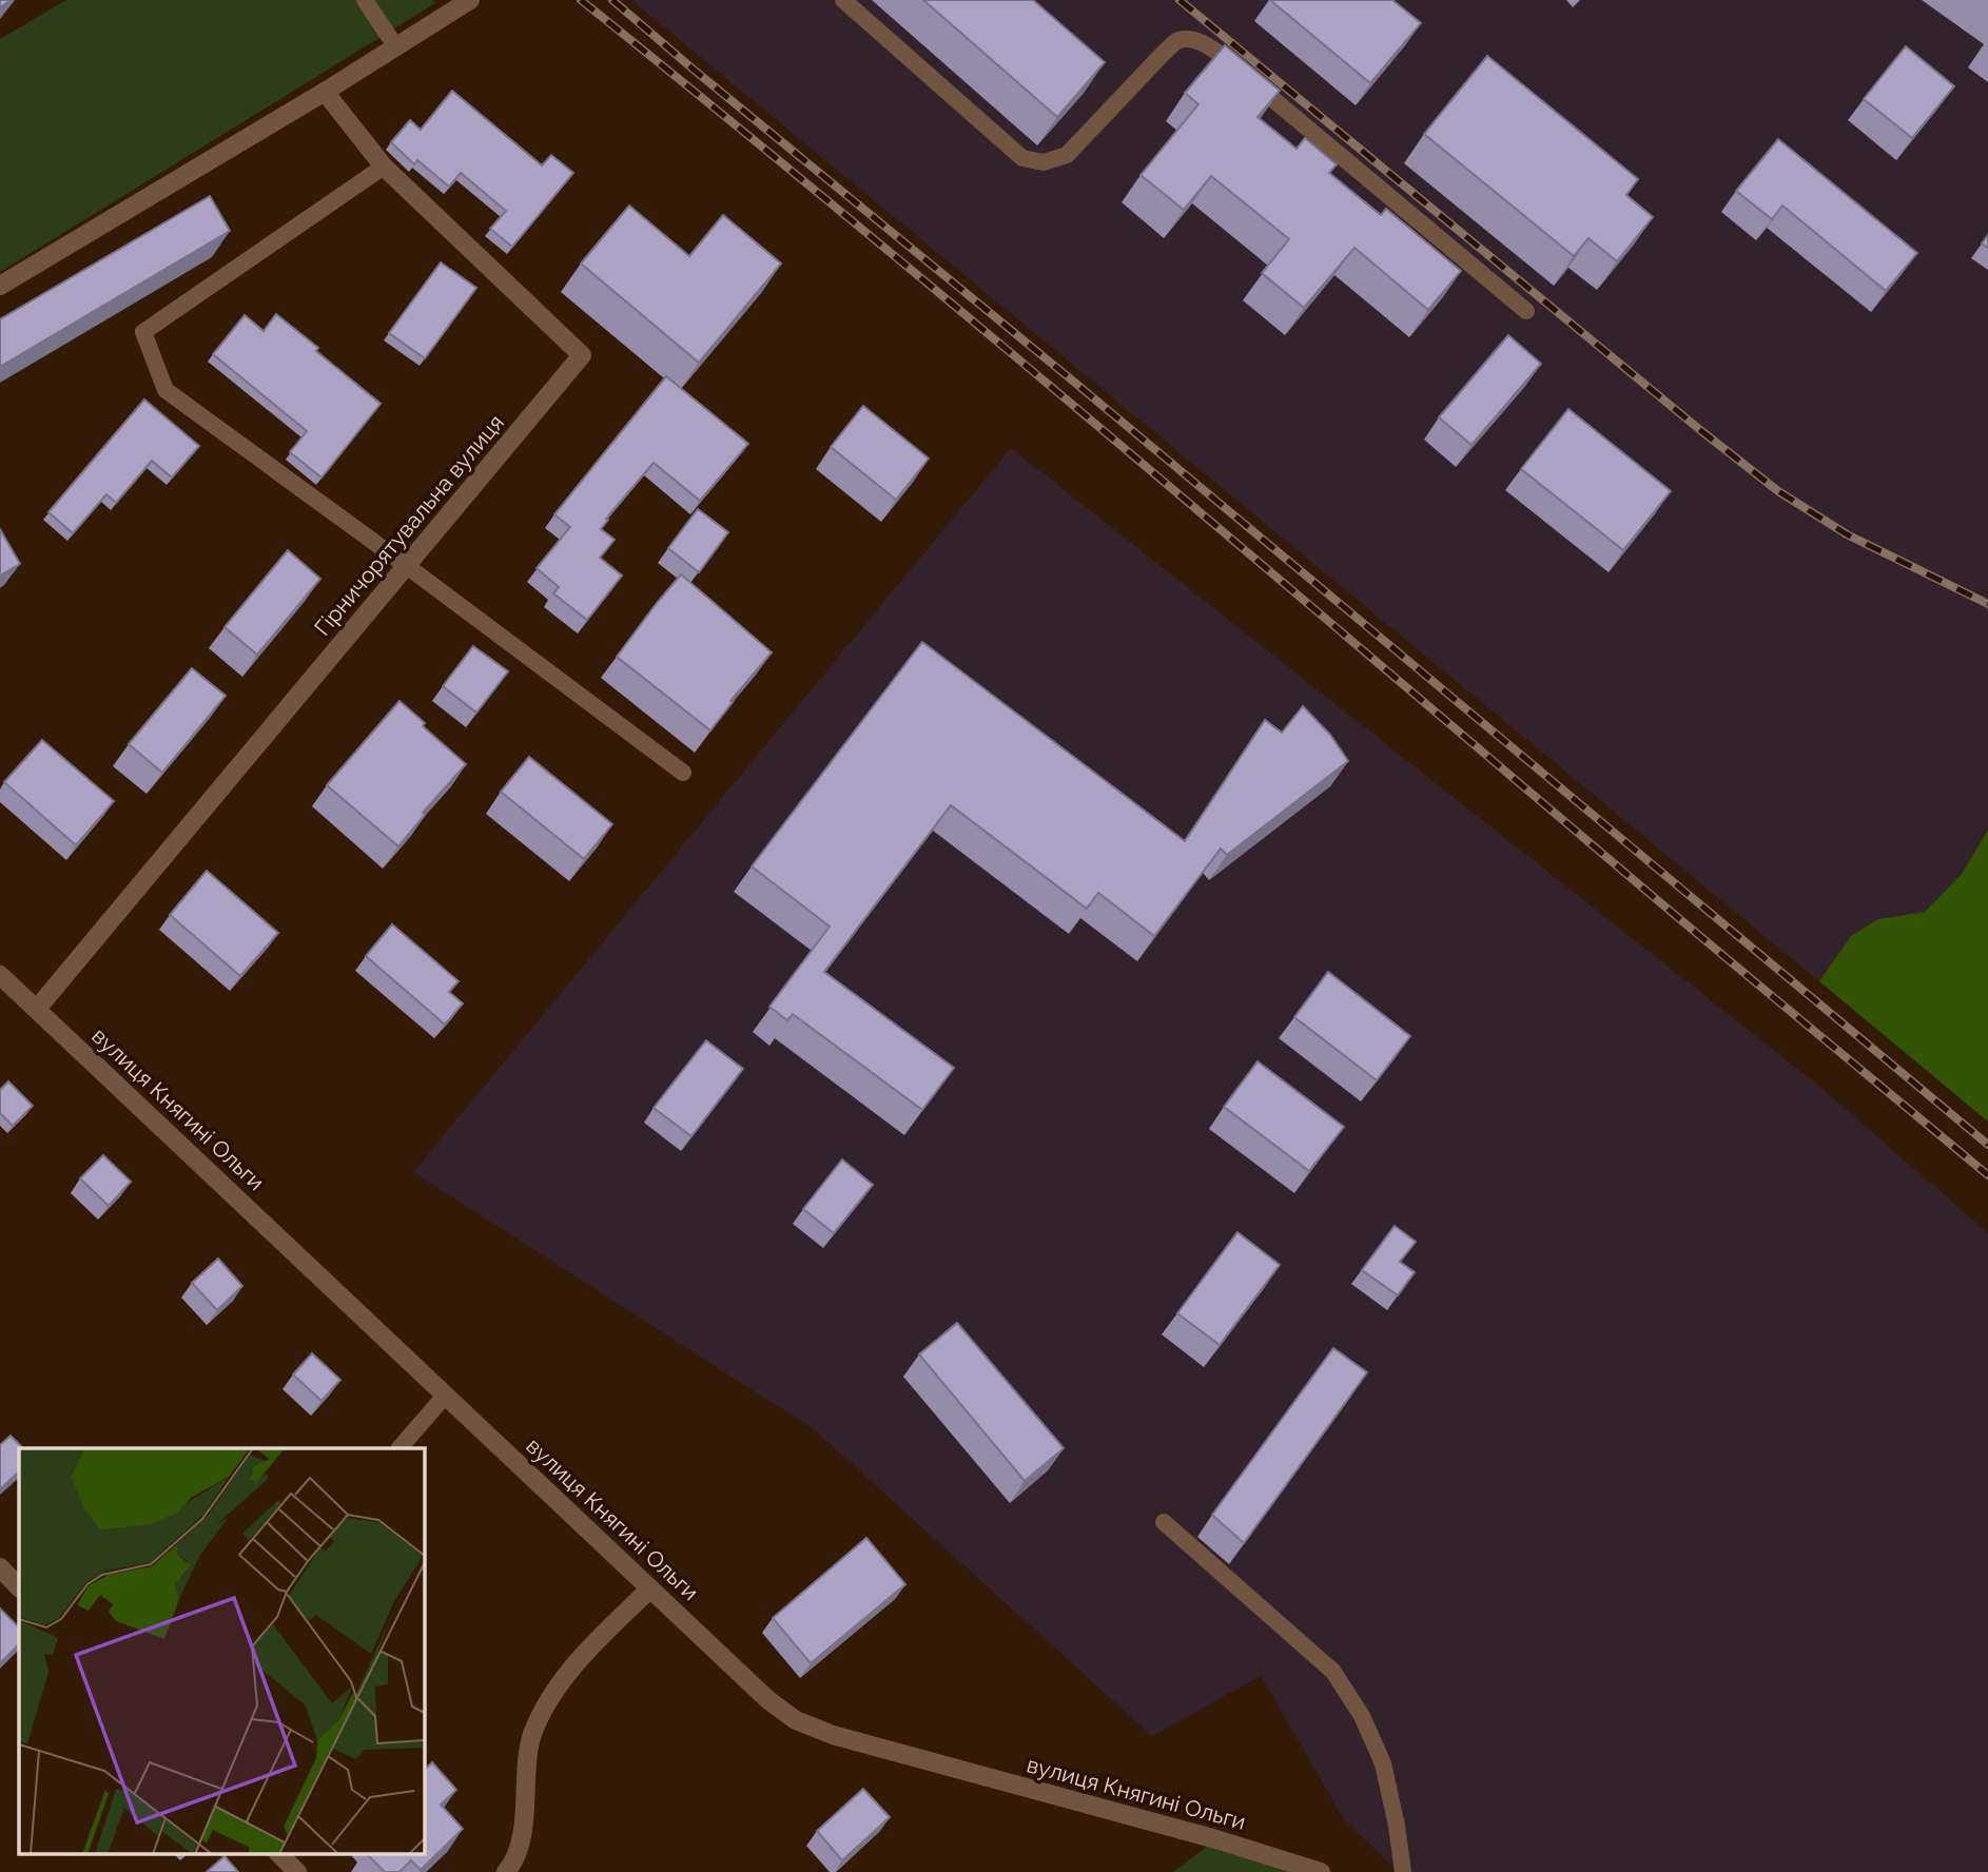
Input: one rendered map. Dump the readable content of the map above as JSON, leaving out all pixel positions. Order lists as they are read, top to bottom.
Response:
{
  "streets": {
    "street": ["Гірничорятувальна вулиця", "вулиця Княгині Ольги"]
  },
  "crossings": [
    ["Гірничорятувальна вулиця", "вулиця Княгині Ольги"]
  ]
}
